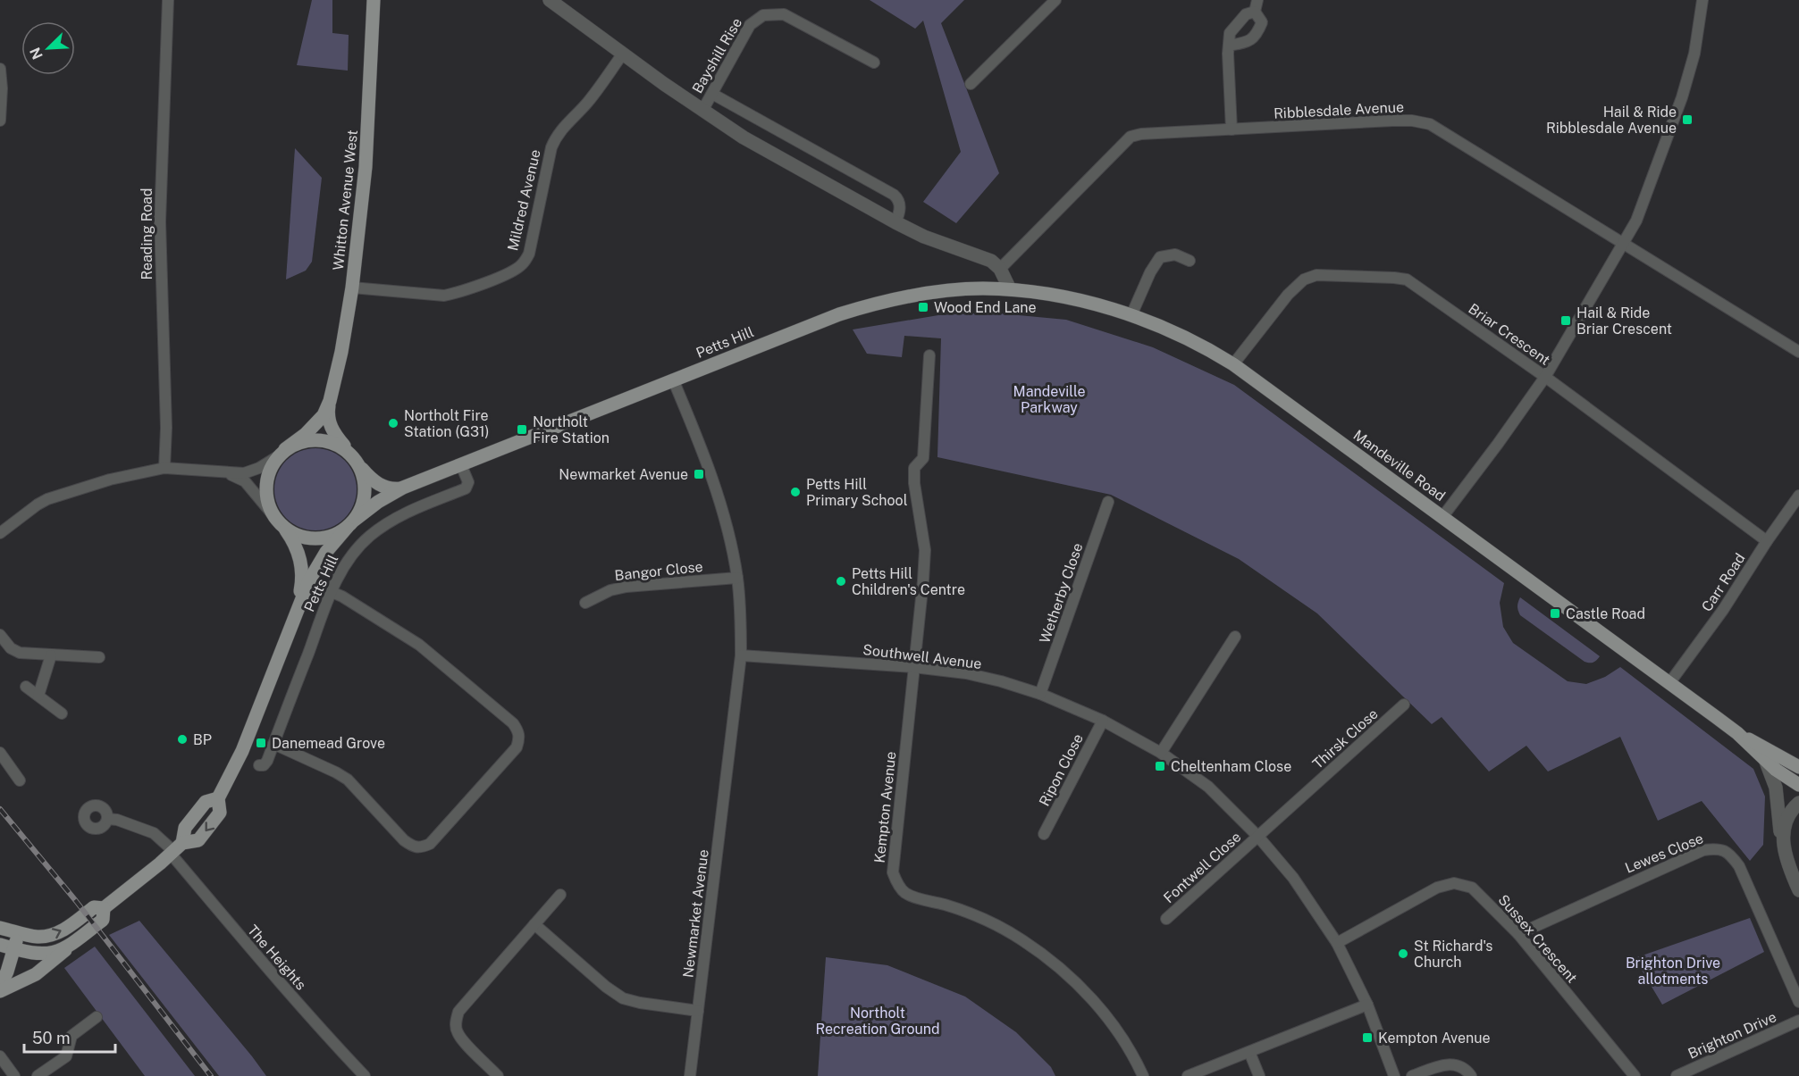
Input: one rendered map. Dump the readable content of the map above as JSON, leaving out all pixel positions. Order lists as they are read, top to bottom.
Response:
{
  "streets": {
    "main road": ["Whitton Avenue West", "Petts Hill", "Mandeville Road"],
    "street": [
      "Bayshill Rise",
      "Ribblesdale Avenue",
      "Mildred Avenue",
      "Reading Road",
      "Briar Crescent",
      "Bangor Close",
      "Carr Road",
      "Wetherby Close",
      "Southwell Avenue",
      "Thirsk Close",
      "Ripon Close",
      "Kempton Avenue",
      "Lewes Close",
      "Fontwell Close",
      "Newmarket Avenue",
      "Sussex Crescent",
      "The Heights",
      "Brighton Drive"
    ]
  },
  "crossings": [
    ["Whitton Avenue West", "Mildred Avenue"],
    ["Whitton Avenue West", "Petts Hill"],
    ["Briar Crescent", "Mandeville Road"],
    ["Briar Crescent", "Carr Road"],
    ["Petts Hill", "Mandeville Road"],
    ["Petts Hill", "Newmarket Avenue"],
    ["Petts Hill", "The Heights"],
    ["Mandeville Road", "Carr Road"],
    ["Bangor Close", "Newmarket Avenue"],
    ["Wetherby Close", "Southwell Avenue"],
    ["Southwell Avenue", "Thirsk Close"],
    ["Southwell Avenue", "Ripon Close"],
    ["Southwell Avenue", "Kempton Avenue"],
    ["Southwell Avenue", "Fontwell Close"],
    ["Southwell Avenue", "Newmarket Avenue"],
    ["Southwell Avenue", "Sussex Crescent"],
    ["Thirsk Close", "Fontwell Close"],
    ["Lewes Close", "Sussex Crescent"]
  ],
  "parks": ["Mandeville Parkway", "Brighton Drive allotments", "Northolt Recreation Ground"],
  "places": {
    "transit": [
      "Hail & Ride Ribblesdale Avenue",
      "Wood End Lane",
      "Hail & Ride Briar Crescent",
      "Northolt Fire Station",
      "Newmarket Avenue",
      "Castle Road",
      "Danemead Grove",
      "Cheltenham Close",
      "Kempton Avenue"
    ],
    "other": [
      "Northolt Fire Station (G31)",
      "Petts Hill Primary School",
      "Petts Hill Children's Centre",
      "BP",
      "St Richard's Church"
    ]
  },
  "scale_bar": "50 m",
  "north": "bottom left"
}
